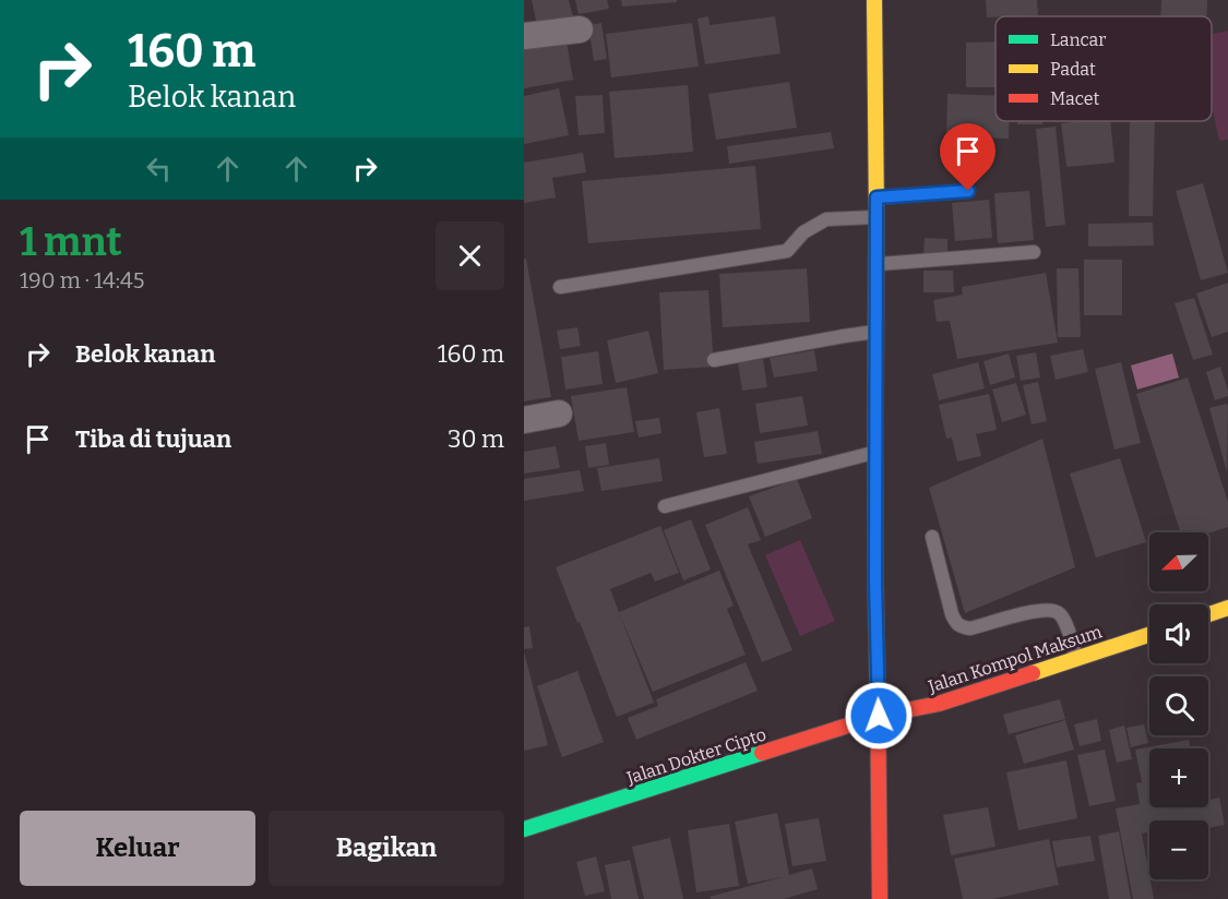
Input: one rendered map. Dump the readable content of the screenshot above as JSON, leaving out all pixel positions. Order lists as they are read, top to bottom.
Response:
{
  "streets": {
    "main road": ["Jalan Kompol Maksum", "Jalan Dokter Cipto"]
  },
  "crossings": [
    ["Jalan Kompol Maksum", "Jalan Dokter Cipto"]
  ],
  "legend": ["Lancar", "Padat", "Macet"],
  "north": "bottom left",
  "page": {
    "turn": ["160 m", "Belok kanan"],
    "heading": ["1 mnt", "190 m · 14:45"],
    "list": [
      {
        "name": "Belok kanan",
        "value": "160 m"
      },
      {
        "name": "Tiba di tujuan",
        "value": "30 m"
      }
    ],
    "map_buttons": ["+", "−"],
    "buttons": ["Keluar", "Bagikan"]
  }
}
